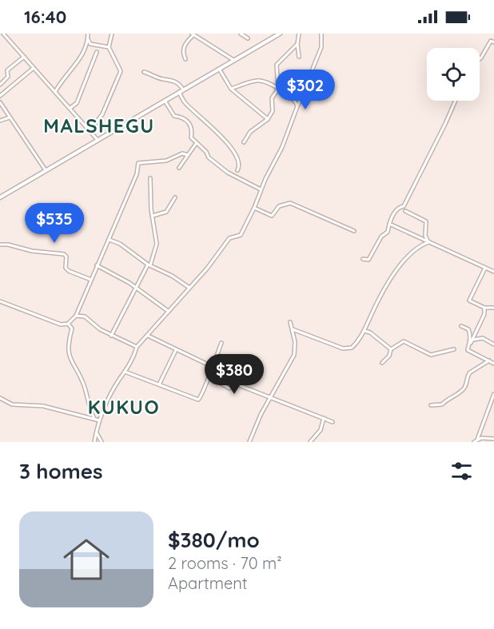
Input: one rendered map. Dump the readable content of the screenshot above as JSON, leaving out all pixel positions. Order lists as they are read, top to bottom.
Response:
{
  "districts": ["MALSHEGU", "KUKUO"],
  "page": {
    "status": "16:40",
    "price": ["$302", "$535", "$380"],
    "heading": "3 homes",
    "list": [
      {
        "name": "$380/mo",
        "note": "2 rooms · 70 m² · Apartment"
      }
    ]
  }
}
